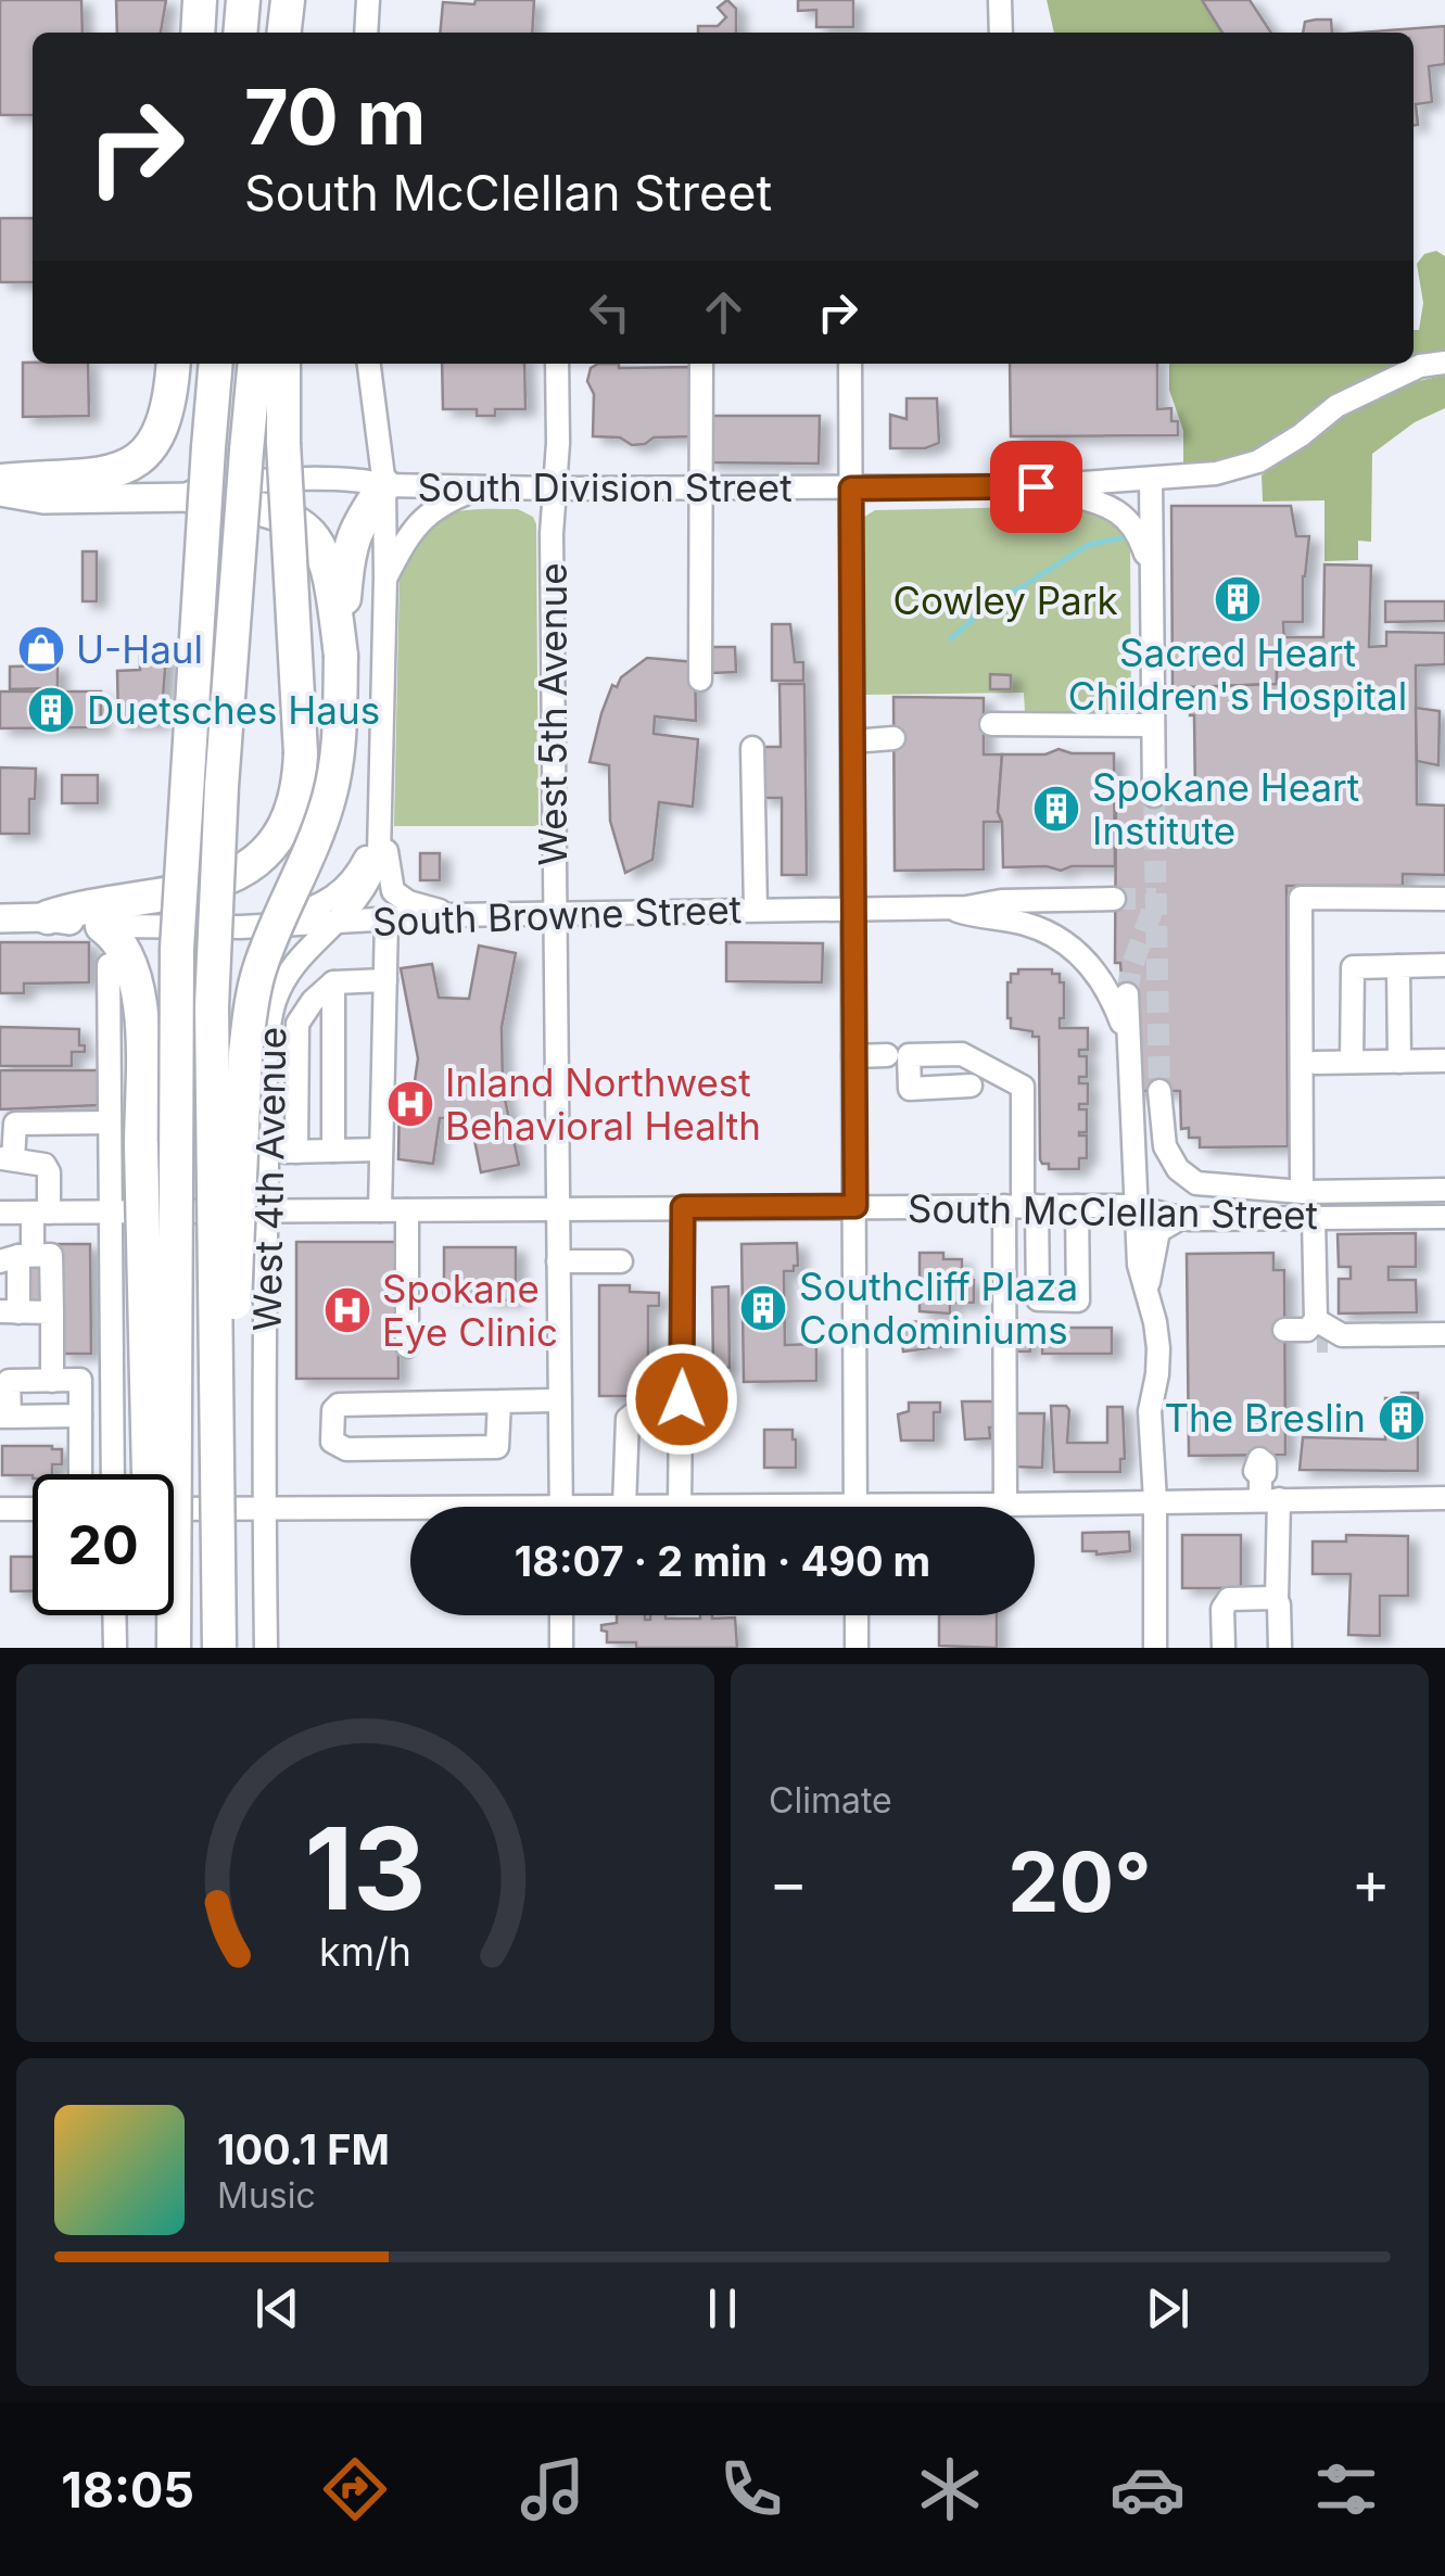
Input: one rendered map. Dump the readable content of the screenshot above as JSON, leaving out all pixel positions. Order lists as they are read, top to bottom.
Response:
{
  "streets": {
    "main road": ["South Division Street", "South Browne Street"],
    "street": ["West 5th Avenue", "West 4th Avenue", "South McClellan Street"]
  },
  "crossings": [
    ["South Division Street", "West 5th Avenue"],
    ["South Division Street", "West 4th Avenue"],
    ["West 5th Avenue", "South Browne Street"],
    ["West 5th Avenue", "South McClellan Street"],
    ["South Browne Street", "West 4th Avenue"],
    ["West 4th Avenue", "South McClellan Street"]
  ],
  "parks": ["Cowley Park"],
  "places": {
    "building": [
      "Sacred Heart Children's Hospital",
      "Duetsches Haus",
      "Spokane Heart Institute",
      "Southcliff Plaza Condominiums",
      "The Breslin"
    ],
    "shop": ["U-Haul"],
    "hospital": ["Inland Northwest Behavioral Health", "Spokane Eye Clinic"]
  },
  "page": {
    "turn": ["70 m", "South McClellan Street"],
    "limit": "20",
    "trip": "18:07 · 2 min · 490 m",
    "tile": "Climate",
    "heat": ["−", "20°", "+"],
    "song": ["100.1 FM", "Music"],
    "tabs": "18:05",
    "gauge": ["13", "km/h"]
  }
}
